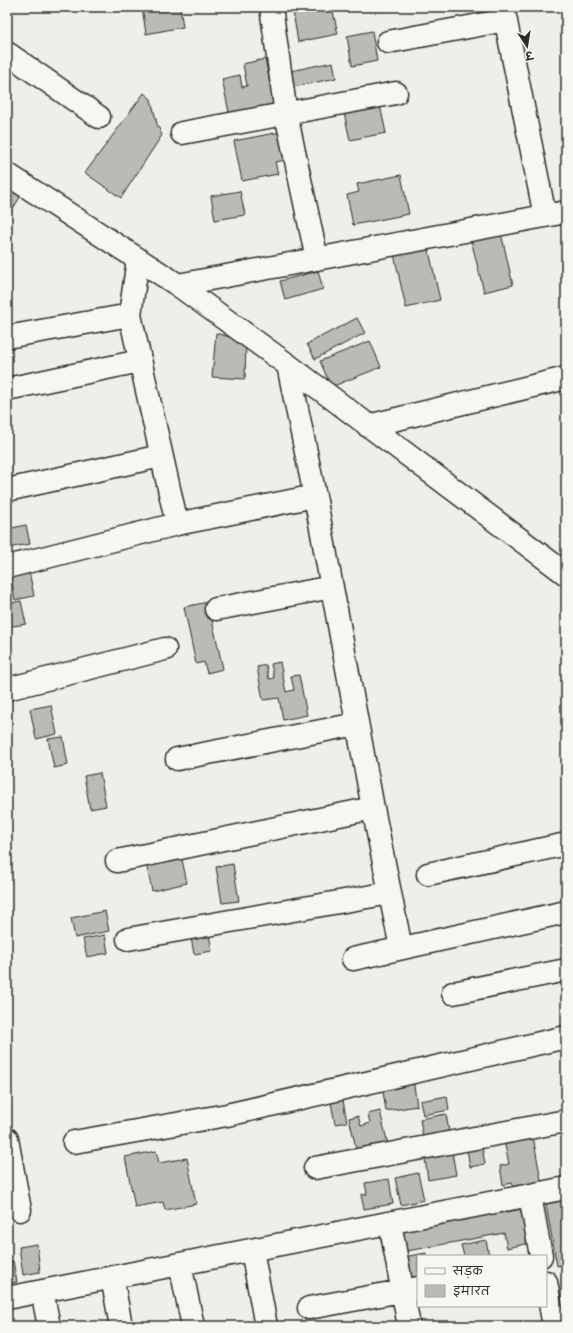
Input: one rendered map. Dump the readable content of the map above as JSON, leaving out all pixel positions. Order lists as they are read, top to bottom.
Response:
{
  "legend": ["सड़क", "इमारत"],
  "north": "bottom"
}
